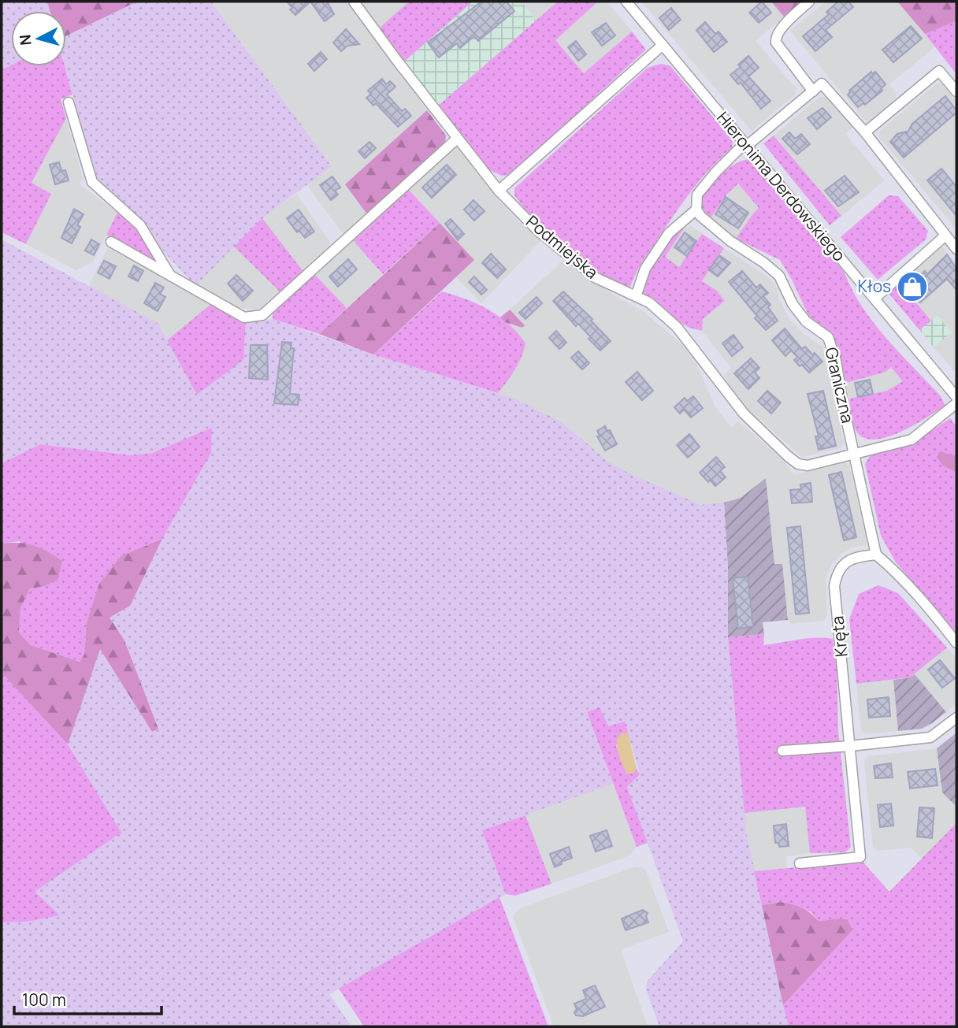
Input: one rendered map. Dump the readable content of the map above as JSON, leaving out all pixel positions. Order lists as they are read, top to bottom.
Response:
{
  "streets": {
    "street": [
      "Hieronima Derdowskiego",
      "Podmiejska",
      "Graniczna",
      "Kręta"
    ]
  },
  "crossings": [
    ["Podmiejska", "Graniczna"]
  ],
  "places": {
    "shop": ["Kłos"]
  },
  "scale_bar": "100 m",
  "north": "left"
}
